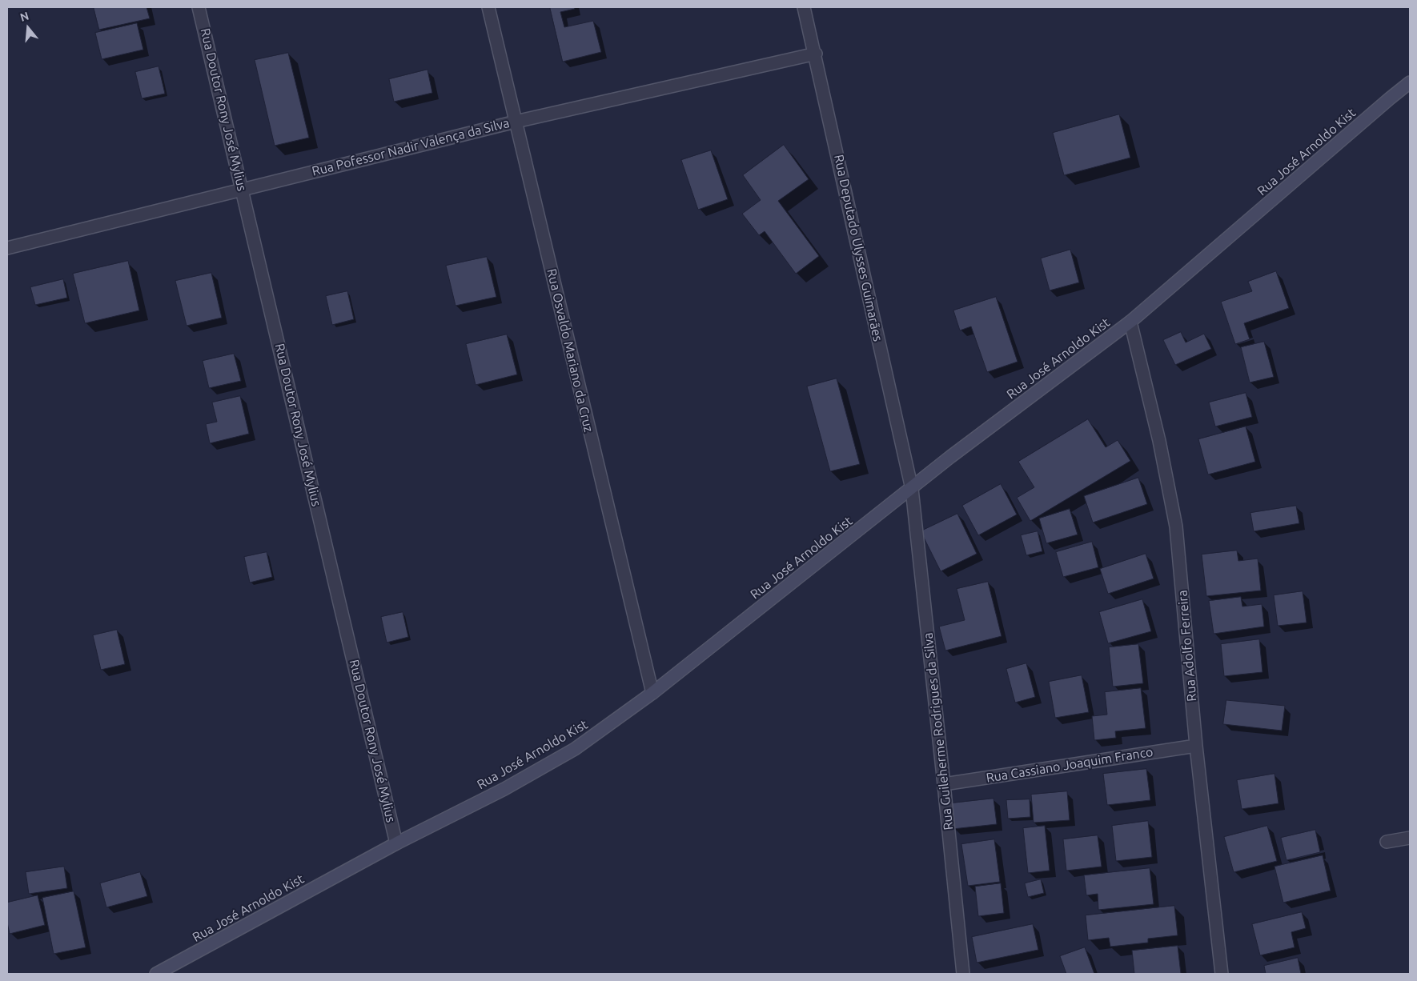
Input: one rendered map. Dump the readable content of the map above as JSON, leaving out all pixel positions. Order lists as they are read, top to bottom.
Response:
{
  "streets": {
    "street": [
      "Rua Doutor Rony José Mylius",
      "Rua Pofessor Nadir Valença da Silva",
      "Rua José Arnoldo Kist",
      "Rua Deputado Ulysses Guimarães",
      "Rua Osvaldo Mariano da Cruz",
      "Rua Adolfo Ferreira",
      "Rua Guileherme Rodrigues da Silva",
      "Rua Cassiano Joaquim Franco"
    ]
  },
  "crossings": [
    ["Rua Doutor Rony José Mylius", "Rua Pofessor Nadir Valença da Silva"],
    ["Rua Doutor Rony José Mylius", "Rua José Arnoldo Kist"],
    ["Rua Pofessor Nadir Valença da Silva", "Rua Deputado Ulysses Guimarães"],
    ["Rua Pofessor Nadir Valença da Silva", "Rua Osvaldo Mariano da Cruz"],
    ["Rua José Arnoldo Kist", "Rua Deputado Ulysses Guimarães"],
    ["Rua José Arnoldo Kist", "Rua Osvaldo Mariano da Cruz"],
    ["Rua José Arnoldo Kist", "Rua Adolfo Ferreira"],
    ["Rua José Arnoldo Kist", "Rua Guileherme Rodrigues da Silva"],
    ["Rua Deputado Ulysses Guimarães", "Rua Guileherme Rodrigues da Silva"],
    ["Rua Adolfo Ferreira", "Rua Cassiano Joaquim Franco"],
    ["Rua Guileherme Rodrigues da Silva", "Rua Cassiano Joaquim Franco"]
  ],
  "north": "top"
}
